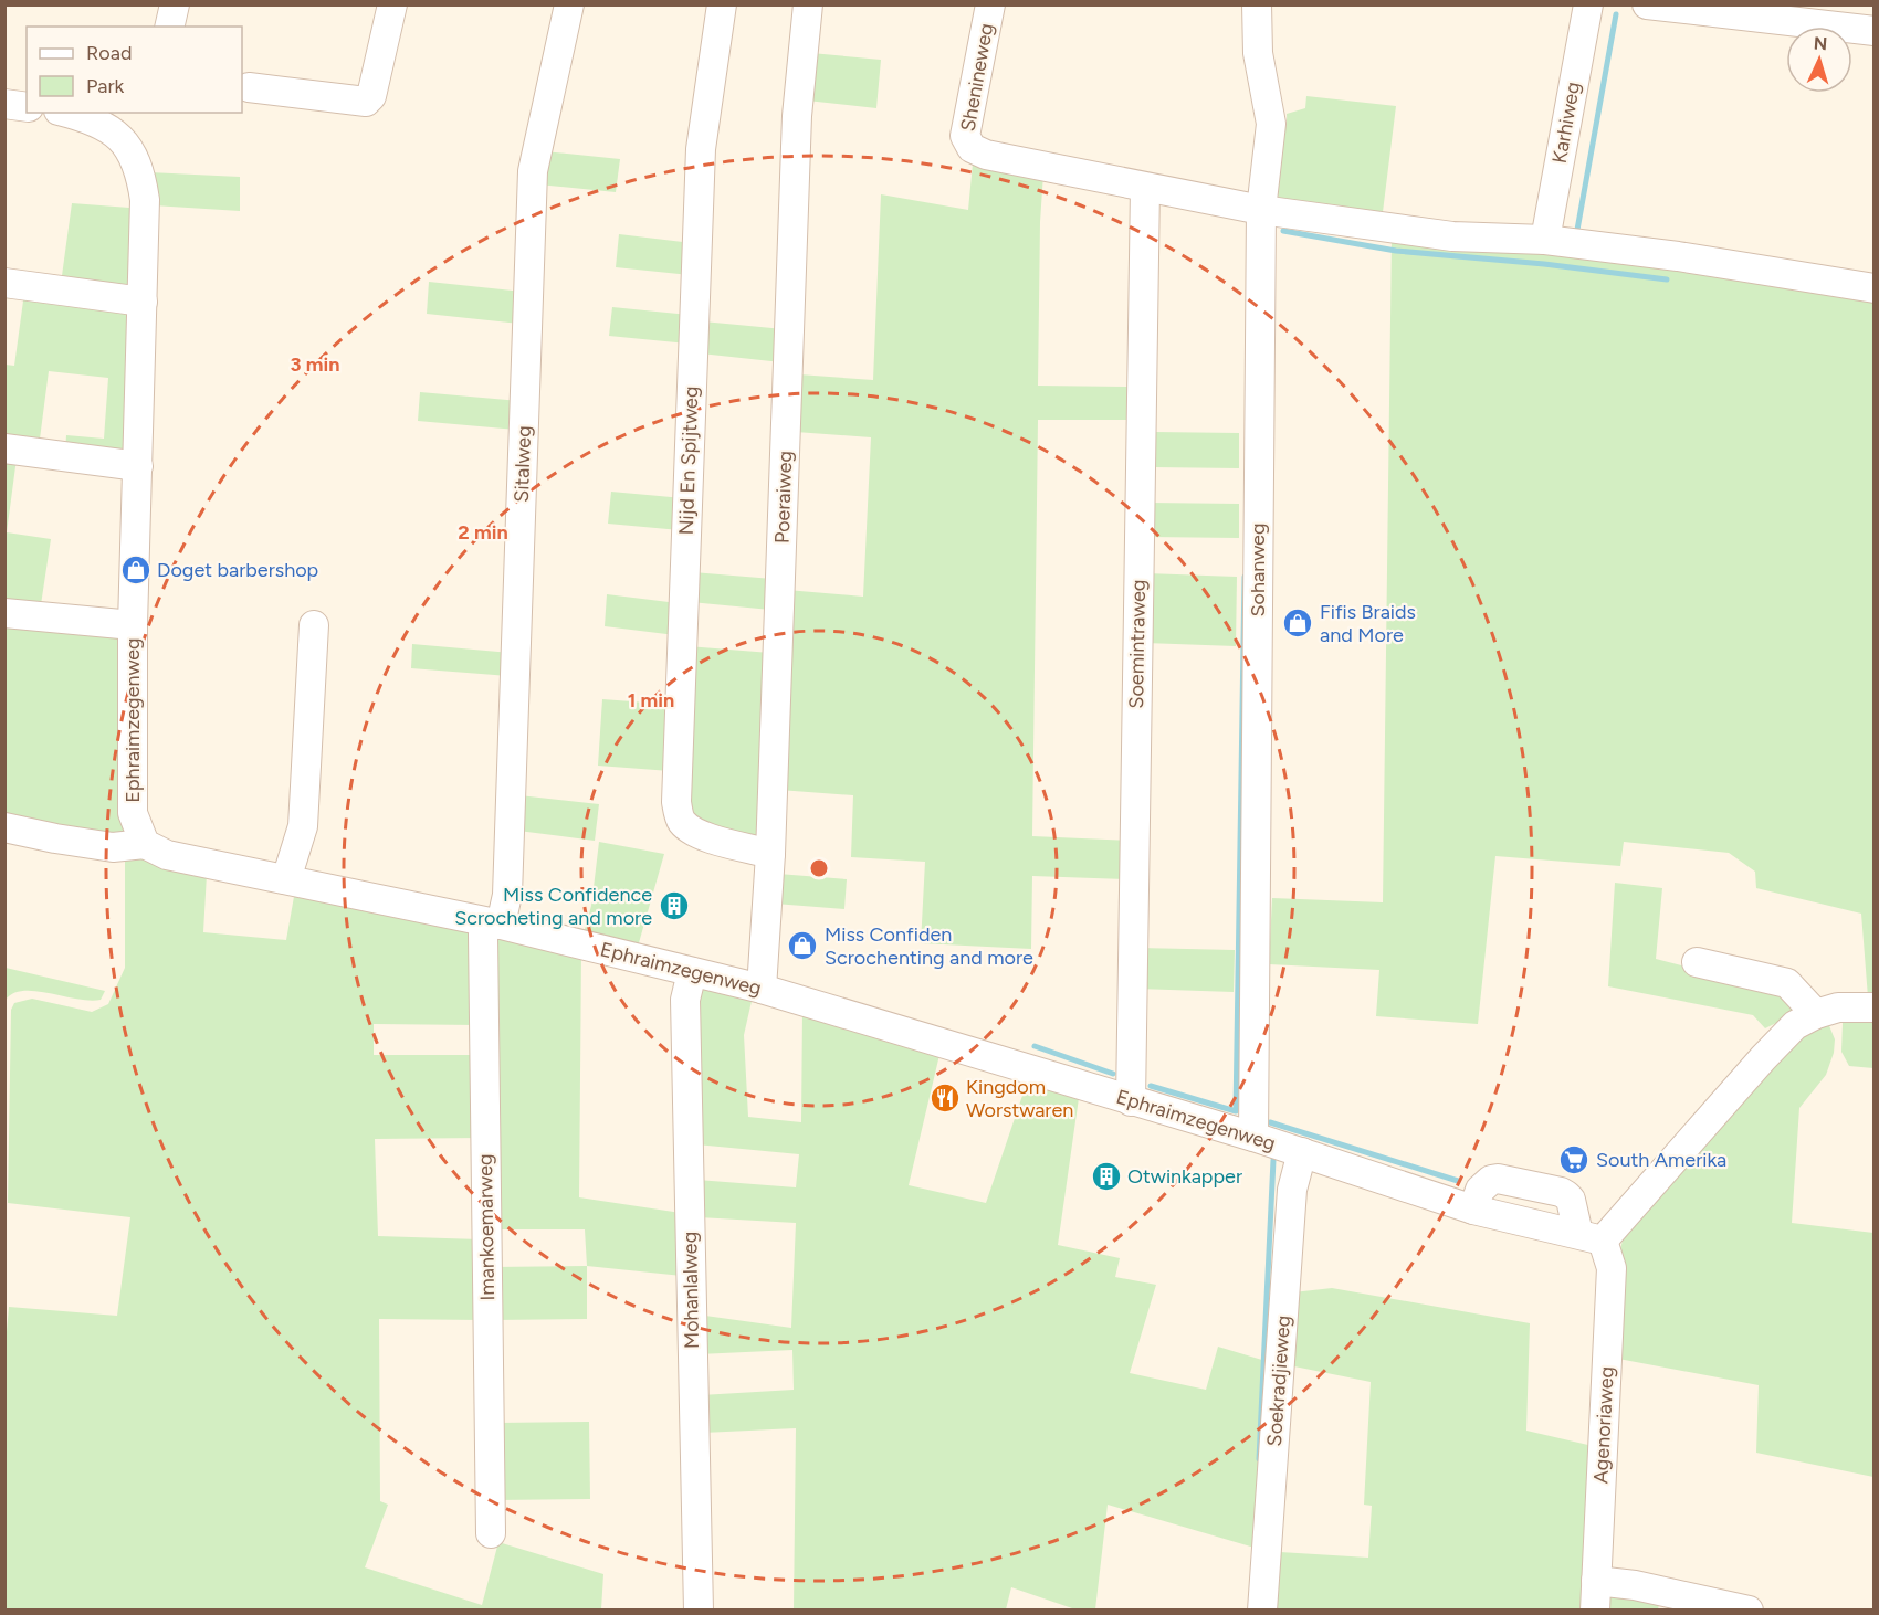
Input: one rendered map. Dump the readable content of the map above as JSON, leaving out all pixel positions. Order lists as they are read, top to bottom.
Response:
{
  "streets": {
    "street": [
      "Shenineweg",
      "Karhiweg",
      "Nijd En Spijtweg",
      "Sitalweg",
      "Poeraiweg",
      "Sohanweg",
      "Soemintraweg",
      "Ephraimzegenweg",
      "Imankoemarweg",
      "Mohanlalweg",
      "Soekradjieweg",
      "Agenoriaweg"
    ]
  },
  "crossings": [
    ["Shenineweg", "Soemintraweg"],
    ["Nijd En Spijtweg", "Poeraiweg"],
    ["Sitalweg", "Ephraimzegenweg"],
    ["Sitalweg", "Imankoemarweg"],
    ["Poeraiweg", "Ephraimzegenweg"],
    ["Sohanweg", "Ephraimzegenweg"],
    ["Soemintraweg", "Ephraimzegenweg"],
    ["Ephraimzegenweg", "Imankoemarweg"],
    ["Ephraimzegenweg", "Mohanlalweg"],
    ["Ephraimzegenweg", "Soekradjieweg"],
    ["Ephraimzegenweg", "Agenoriaweg"]
  ],
  "places": {
    "shop": ["Doget barbershop", "Fifis Braids and More", "Miss Confiden Scrochenting and more"],
    "building": ["Miss Confidence Scrocheting and more", "Otwinkapper"],
    "restaurant": ["Kingdom Worstwaren"],
    "supermarket": ["South Amerika"]
  },
  "legend": ["Road", "Park"],
  "north": "top",
  "rings": ["3 min", "2 min", "1 min"]
}
